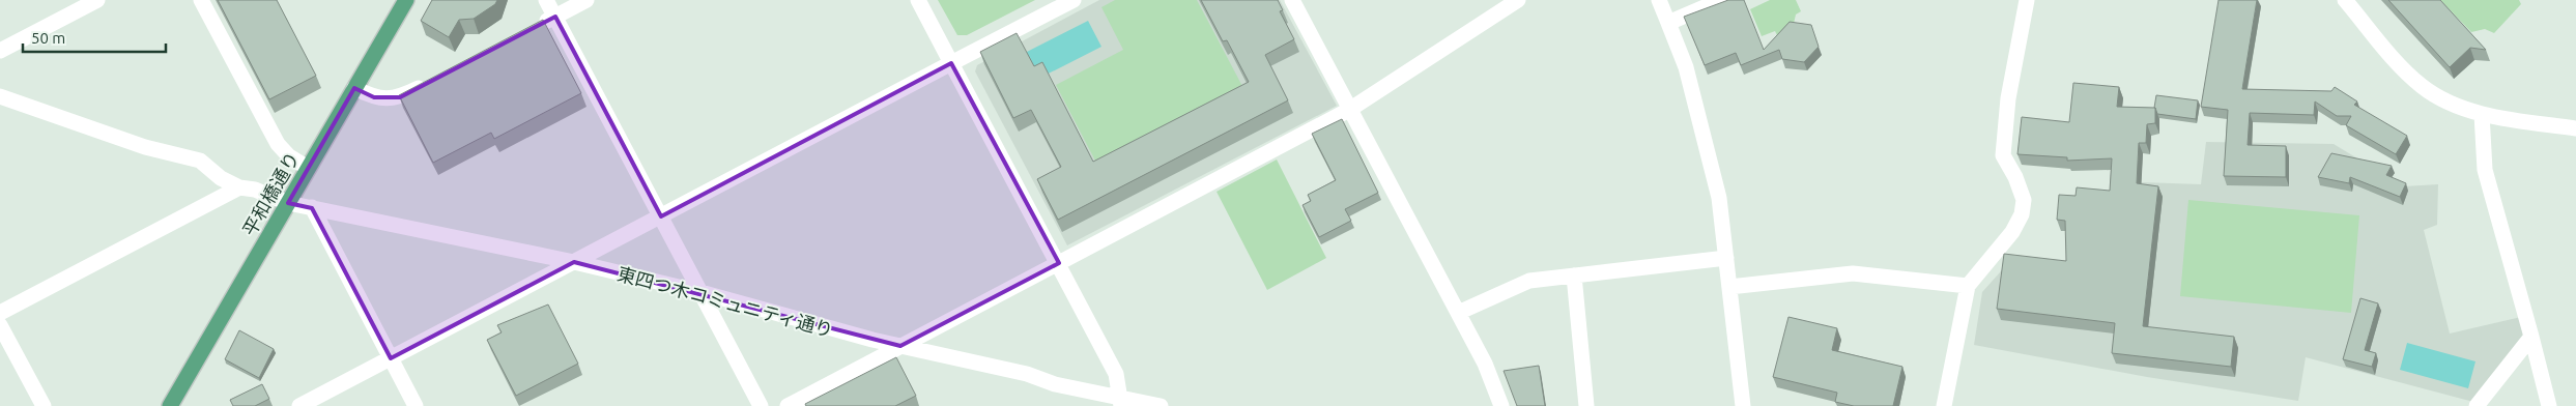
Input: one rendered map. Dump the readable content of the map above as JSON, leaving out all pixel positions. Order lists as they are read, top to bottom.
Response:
{
  "streets": {
    "main road": ["平和橋通り"],
    "street": ["東四つ木コミュニティ通り"]
  },
  "crossings": [
    ["平和橋通り", "東四つ木コミュニティ通り"]
  ],
  "scale_bar": "50 m"
}
